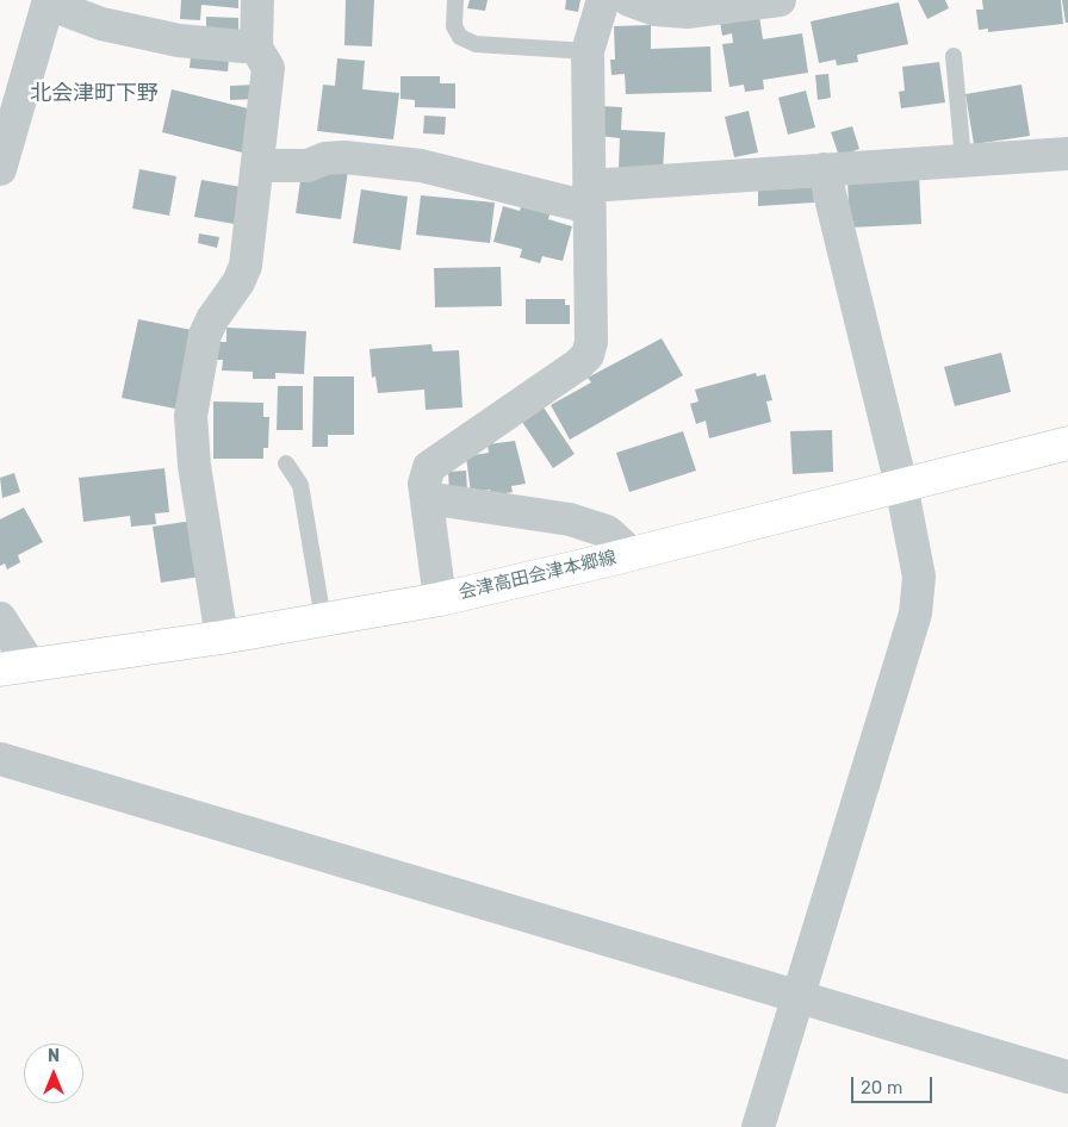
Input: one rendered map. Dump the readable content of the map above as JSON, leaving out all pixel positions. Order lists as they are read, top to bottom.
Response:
{
  "streets": {
    "main road": ["会津高田会津本郷線"]
  },
  "districts": ["北会津町下野"],
  "scale_bar": "20 m",
  "north": "top"
}
